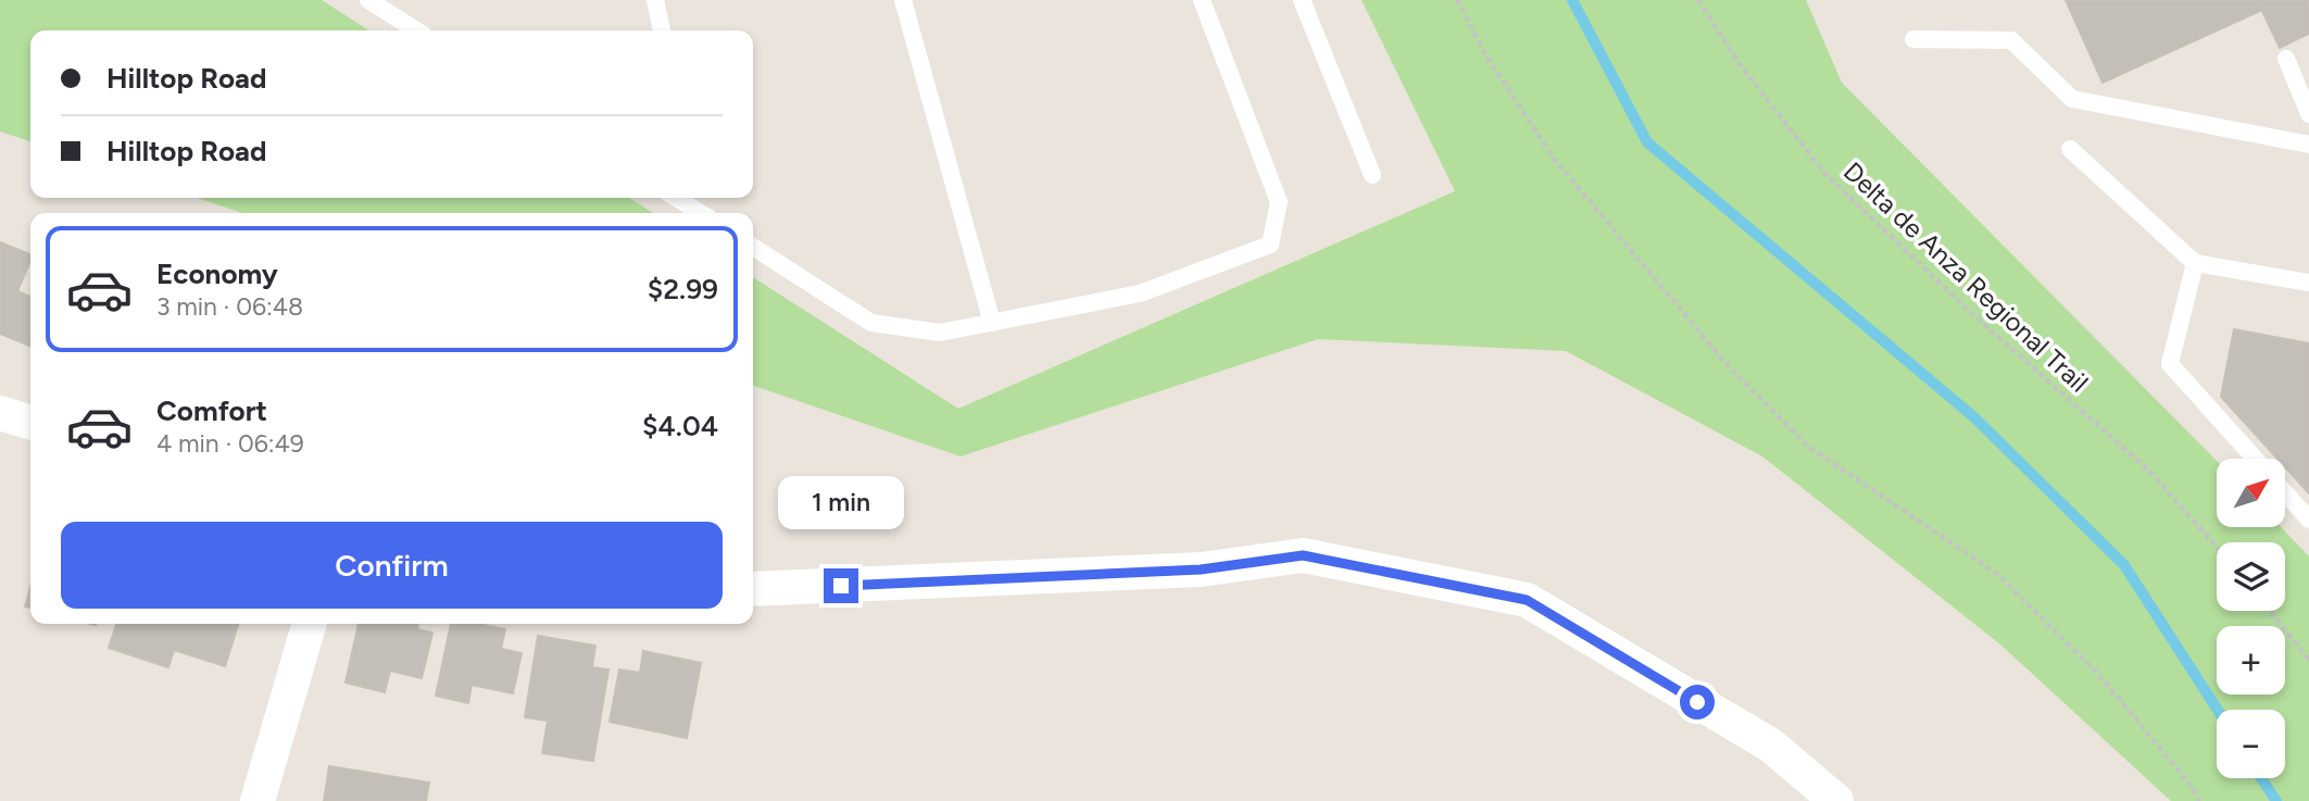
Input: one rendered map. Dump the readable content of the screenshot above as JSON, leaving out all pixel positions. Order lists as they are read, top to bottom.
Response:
{
  "streets": {
    "path": ["Delta de Anza Regional Trail"]
  },
  "north": "top right",
  "page": {
    "banner": ["Hilltop Road", "Hilltop Road"],
    "list": [
      {
        "name": "Economy",
        "note": "3 min · 06:48",
        "value": "$2.99"
      },
      {
        "name": "Comfort",
        "note": "4 min · 06:49",
        "value": "$4.04"
      }
    ],
    "map_buttons": ["+", "−"],
    "bubble": "1 min",
    "buttons": "Confirm"
  }
}
